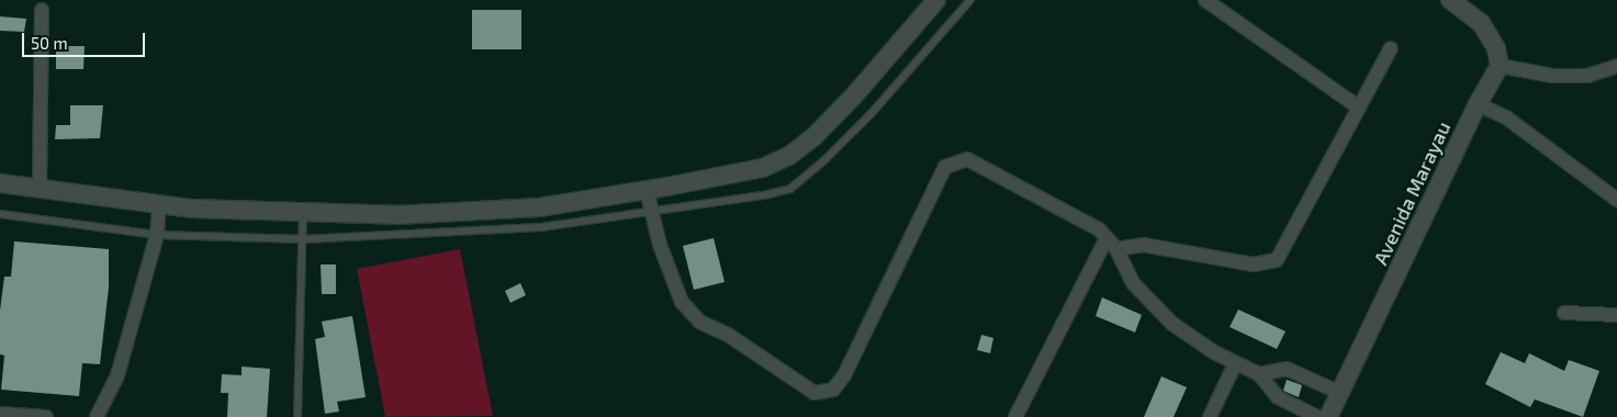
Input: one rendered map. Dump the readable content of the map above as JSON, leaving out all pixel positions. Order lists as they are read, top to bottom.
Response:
{
  "streets": {
    "street": ["Avenida Marayau"]
  },
  "scale_bar": "50 m"
}
